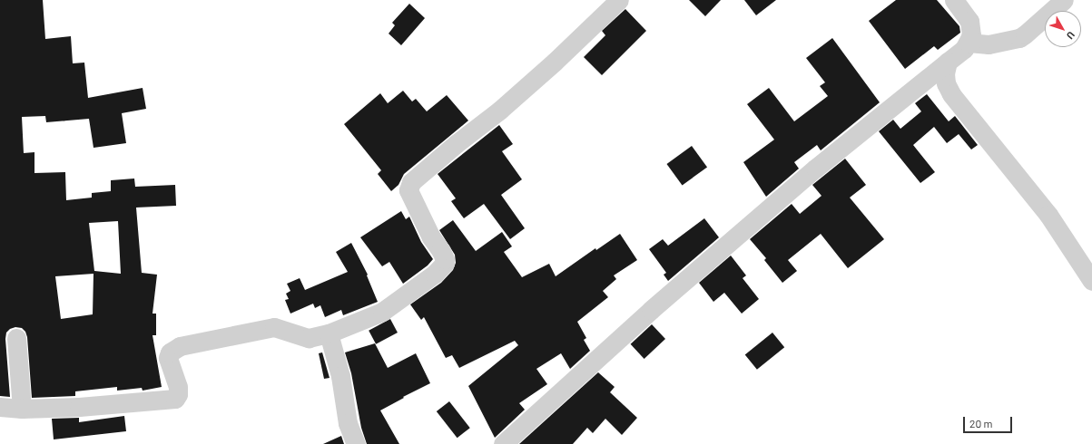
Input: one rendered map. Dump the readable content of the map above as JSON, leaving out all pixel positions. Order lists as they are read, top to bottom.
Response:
{
  "scale_bar": "20 m",
  "north": "bottom right"
}
